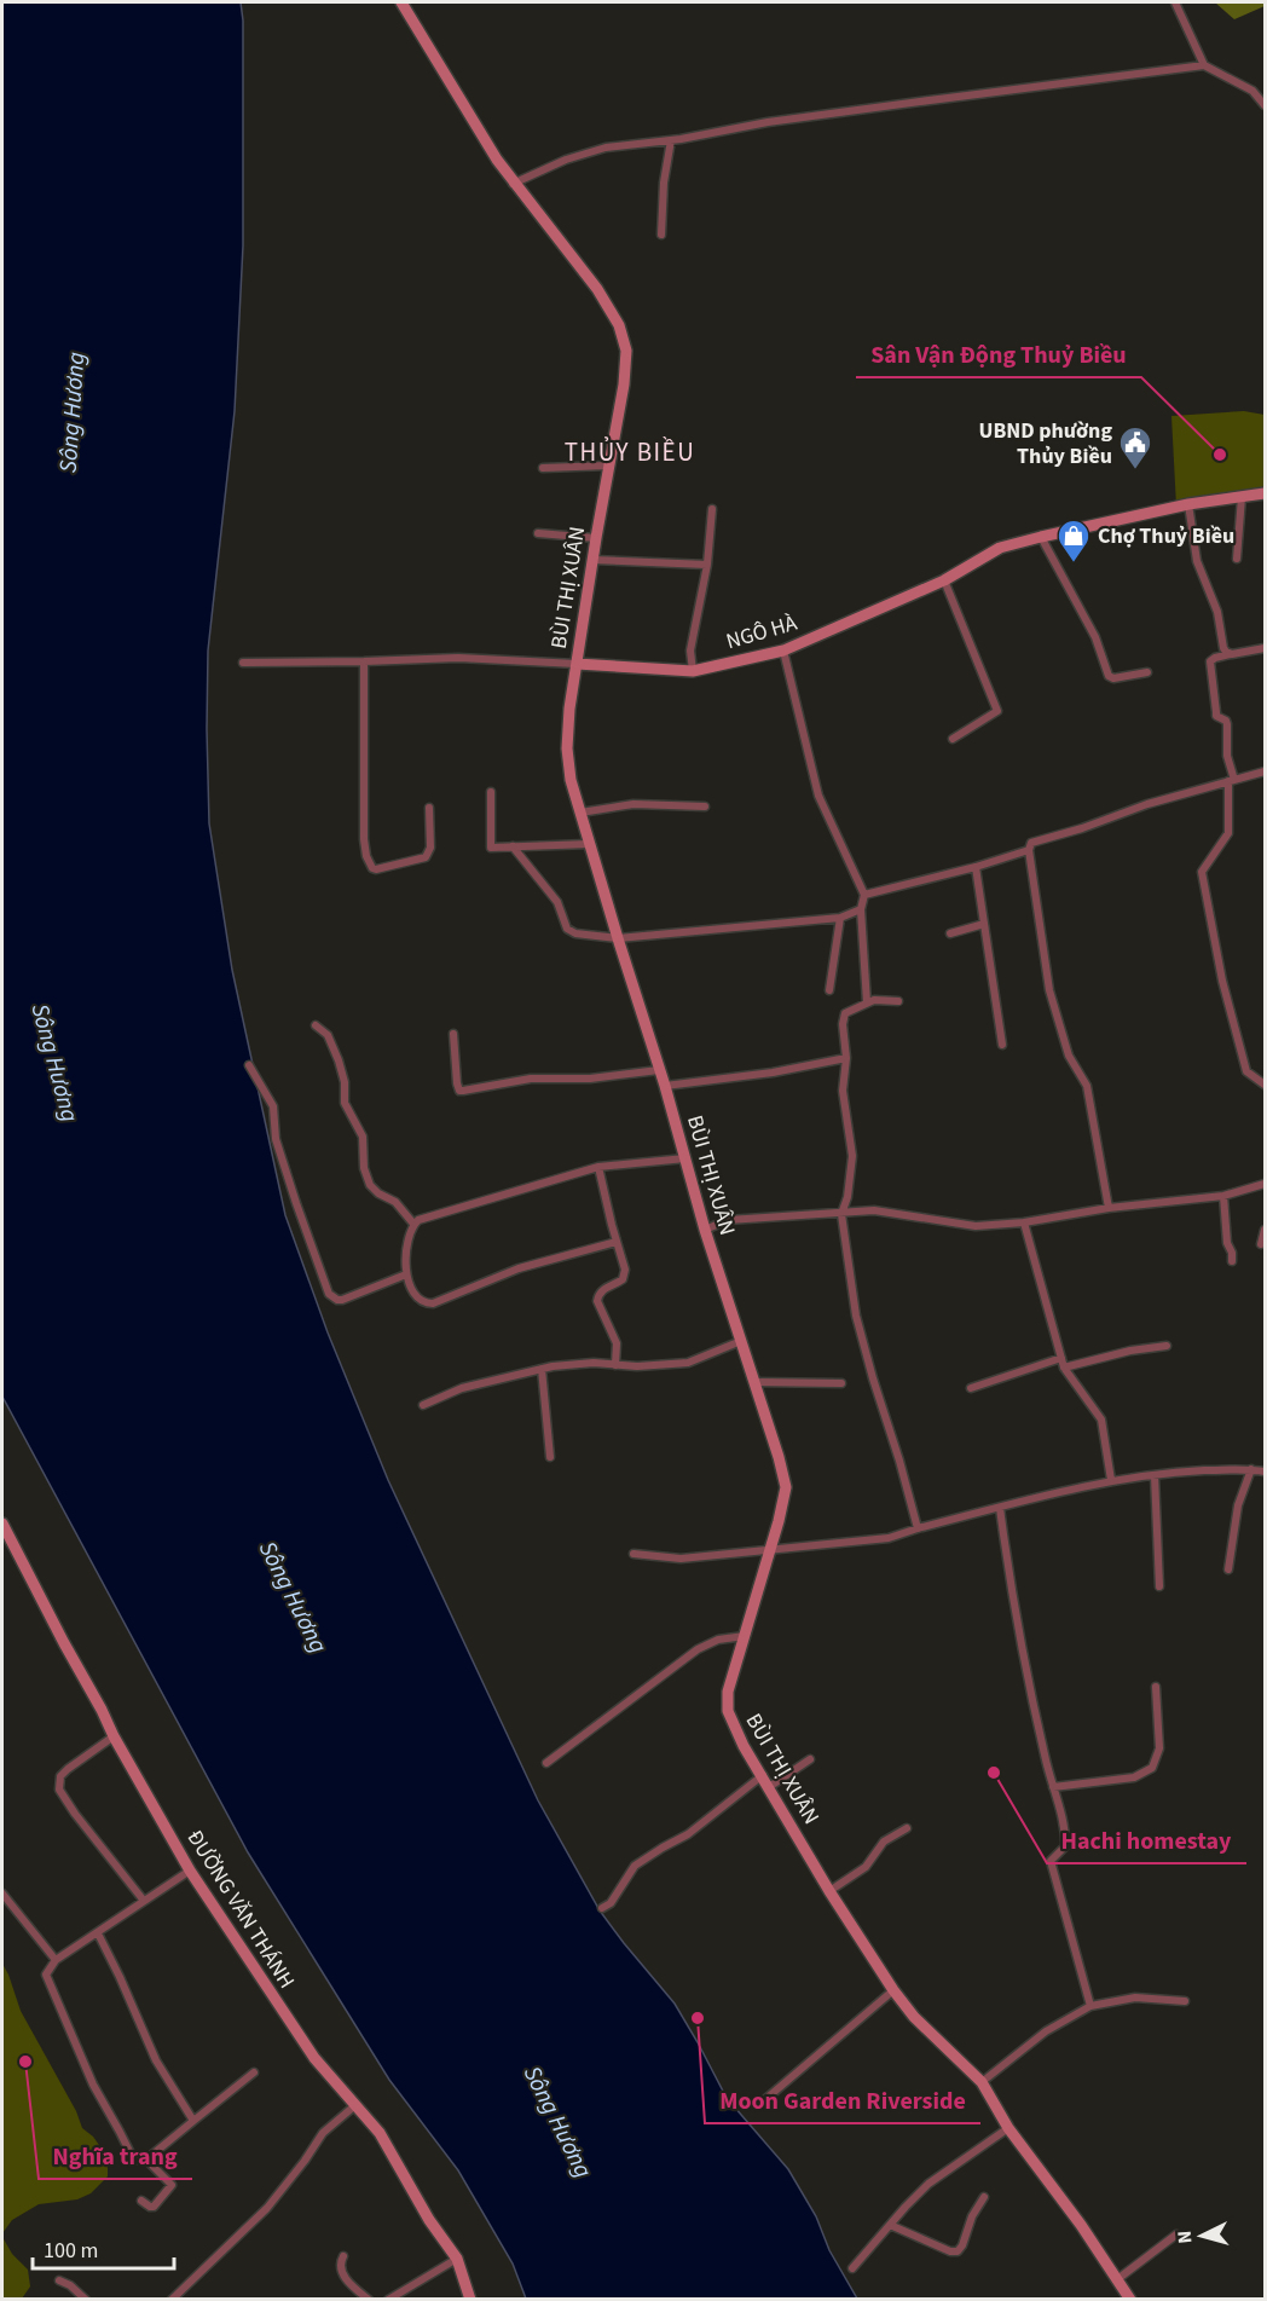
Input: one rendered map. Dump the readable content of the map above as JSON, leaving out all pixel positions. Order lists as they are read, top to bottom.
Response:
{
  "streets": {
    "street": ["BÙI THỊ XUÂN", "NGÔ HÀ", "ĐƯỜNG VĂN THÁNH"]
  },
  "crossings": [
    ["BÙI THỊ XUÂN", "NGÔ HÀ"]
  ],
  "districts": ["THỦY BIỀU"],
  "water": ["Sông Hương"],
  "places": {
    "other": [
      "Sân Vận Động Thuỷ Biều",
      "Hachi homestay",
      "Moon Garden Riverside",
      "Nghĩa trang"
    ],
    "public building": ["UBND phường Thủy Biều"],
    "shop": ["Chợ Thuỷ Biều"]
  },
  "scale_bar": "100 m",
  "north": "left"
}
